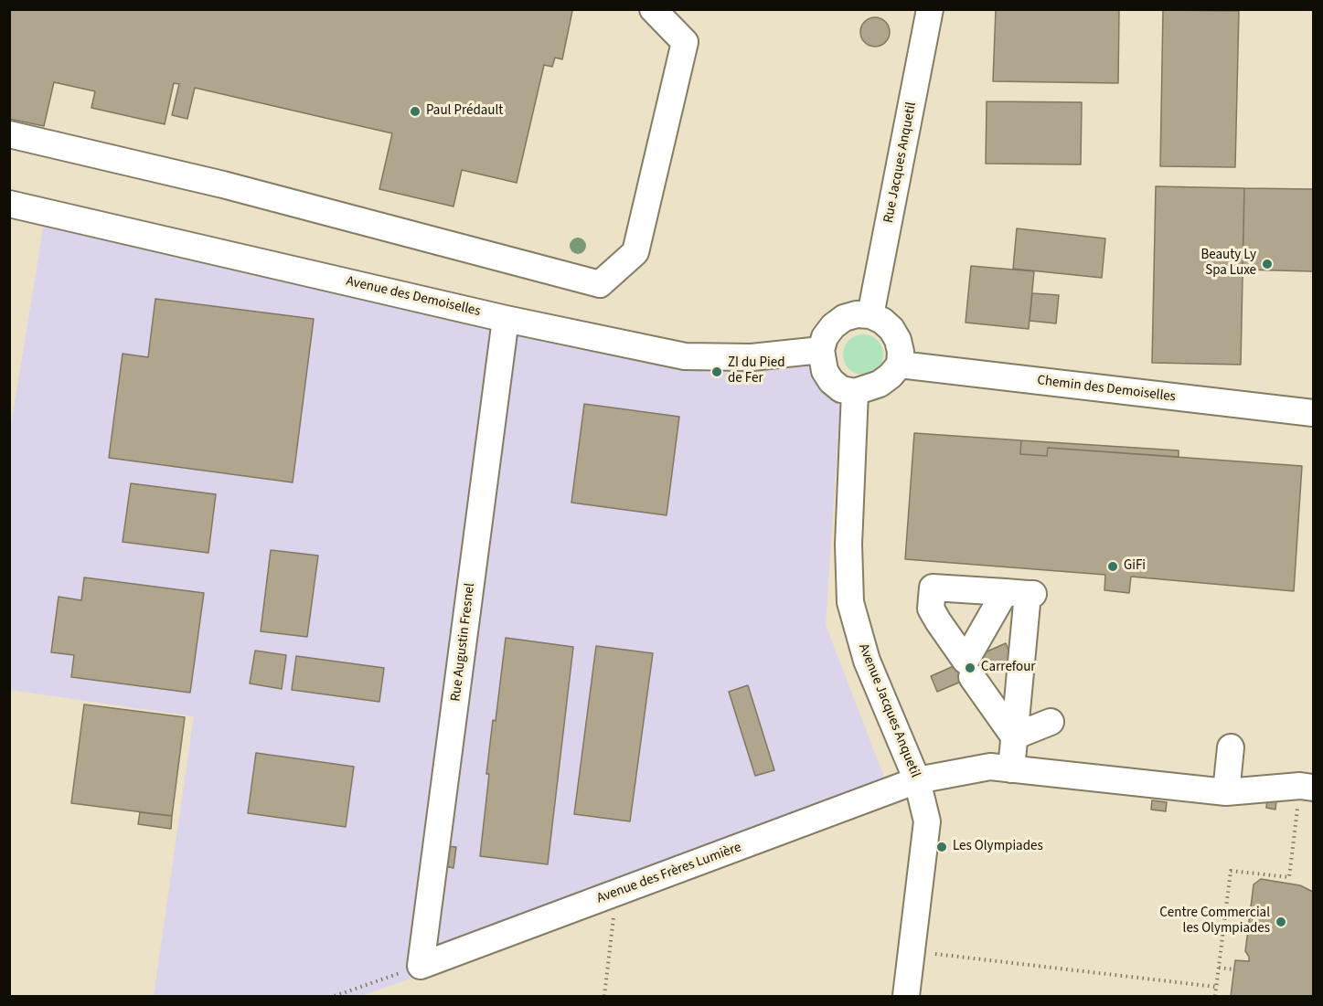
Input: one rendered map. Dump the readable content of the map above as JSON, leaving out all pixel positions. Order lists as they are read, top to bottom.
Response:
{
  "streets": {
    "street": [
      "Rue Jacques Anquetil",
      "Avenue des Demoiselles",
      "Chemin des Demoiselles",
      "Rue Augustin Fresnel",
      "Avenue Jacques Anquetil",
      "Avenue des Frères Lumière"
    ]
  },
  "crossings": [
    ["Rue Jacques Anquetil", "Avenue des Demoiselles"],
    ["Rue Jacques Anquetil", "Chemin des Demoiselles"],
    ["Rue Jacques Anquetil", "Avenue Jacques Anquetil"],
    ["Avenue des Demoiselles", "Chemin des Demoiselles"],
    ["Avenue des Demoiselles", "Rue Augustin Fresnel"],
    ["Avenue des Demoiselles", "Avenue Jacques Anquetil"],
    ["Chemin des Demoiselles", "Avenue Jacques Anquetil"],
    ["Rue Augustin Fresnel", "Avenue des Frères Lumière"],
    ["Avenue Jacques Anquetil", "Avenue des Frères Lumière"]
  ],
  "places": [
    "Paul Prédault",
    "Beauty Ly Spa Luxe",
    "ZI du Pied de Fer",
    "GiFi",
    "Carrefour",
    "Les Olympiades",
    "Centre Commercial les Olympiades"
  ]
}
